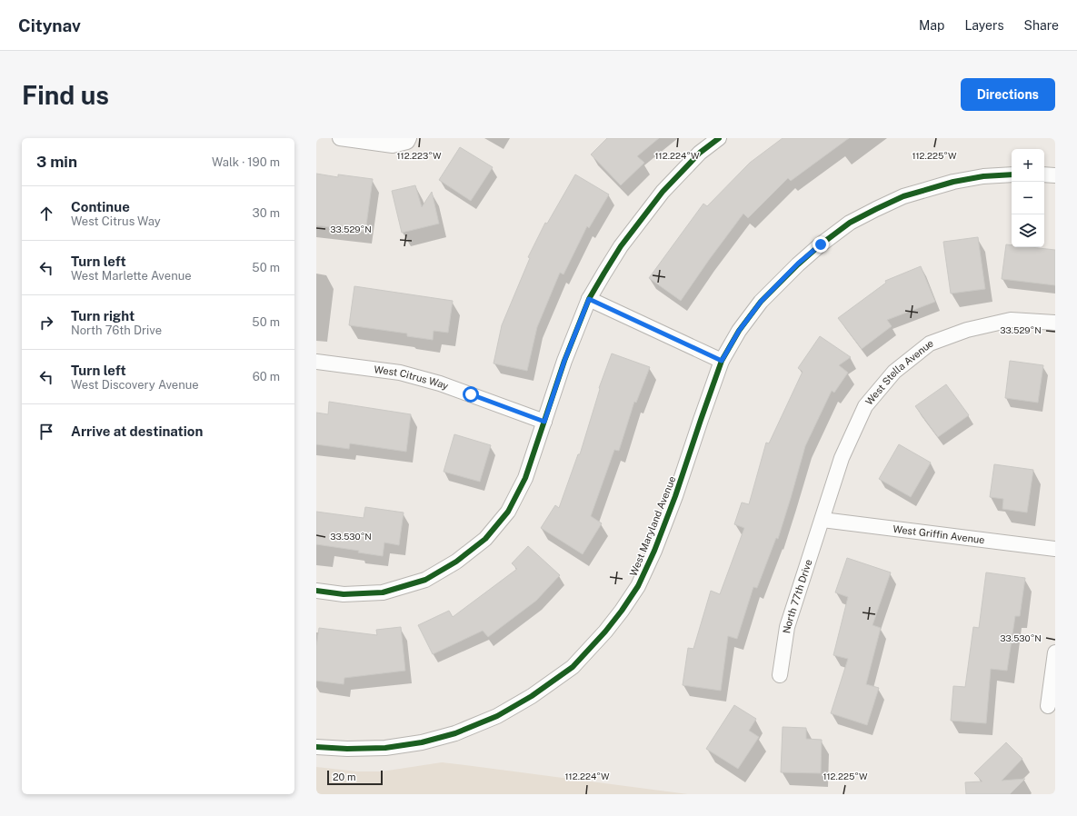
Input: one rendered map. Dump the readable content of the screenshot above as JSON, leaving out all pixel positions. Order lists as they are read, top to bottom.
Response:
{
  "streets": {
    "street": [
      "West Stella Avenue",
      "West Citrus Way",
      "West Maryland Avenue",
      "West Griffin Avenue",
      "North 77th Drive"
    ]
  },
  "crossings": [
    ["West Stella Avenue", "West Griffin Avenue"],
    ["West Stella Avenue", "North 77th Drive"],
    ["West Griffin Avenue", "North 77th Drive"]
  ],
  "scale_bar": "20 m",
  "page": {
    "header": "Citynav",
    "nav": ["Map", "Layers", "Share"],
    "buttons": "Directions",
    "title": "Find us",
    "heading": ["3 min", "Walk · 190 m"],
    "map_buttons": ["+", "−"],
    "list": [
      ["Continue", "West Citrus Way", "30 m"],
      ["Turn left", "West Marlette Avenue", "50 m"],
      ["Turn right", "North 76th Drive", "50 m"],
      ["Turn left", "West Discovery Avenue", "60 m"],
      "Arrive at destination"
    ],
    "scale": "20 m"
  },
  "coordinates": [
    "112.223°W",
    "112.224°W",
    "112.225°W",
    "33.529°N",
    "33.530°N"
  ]
}
